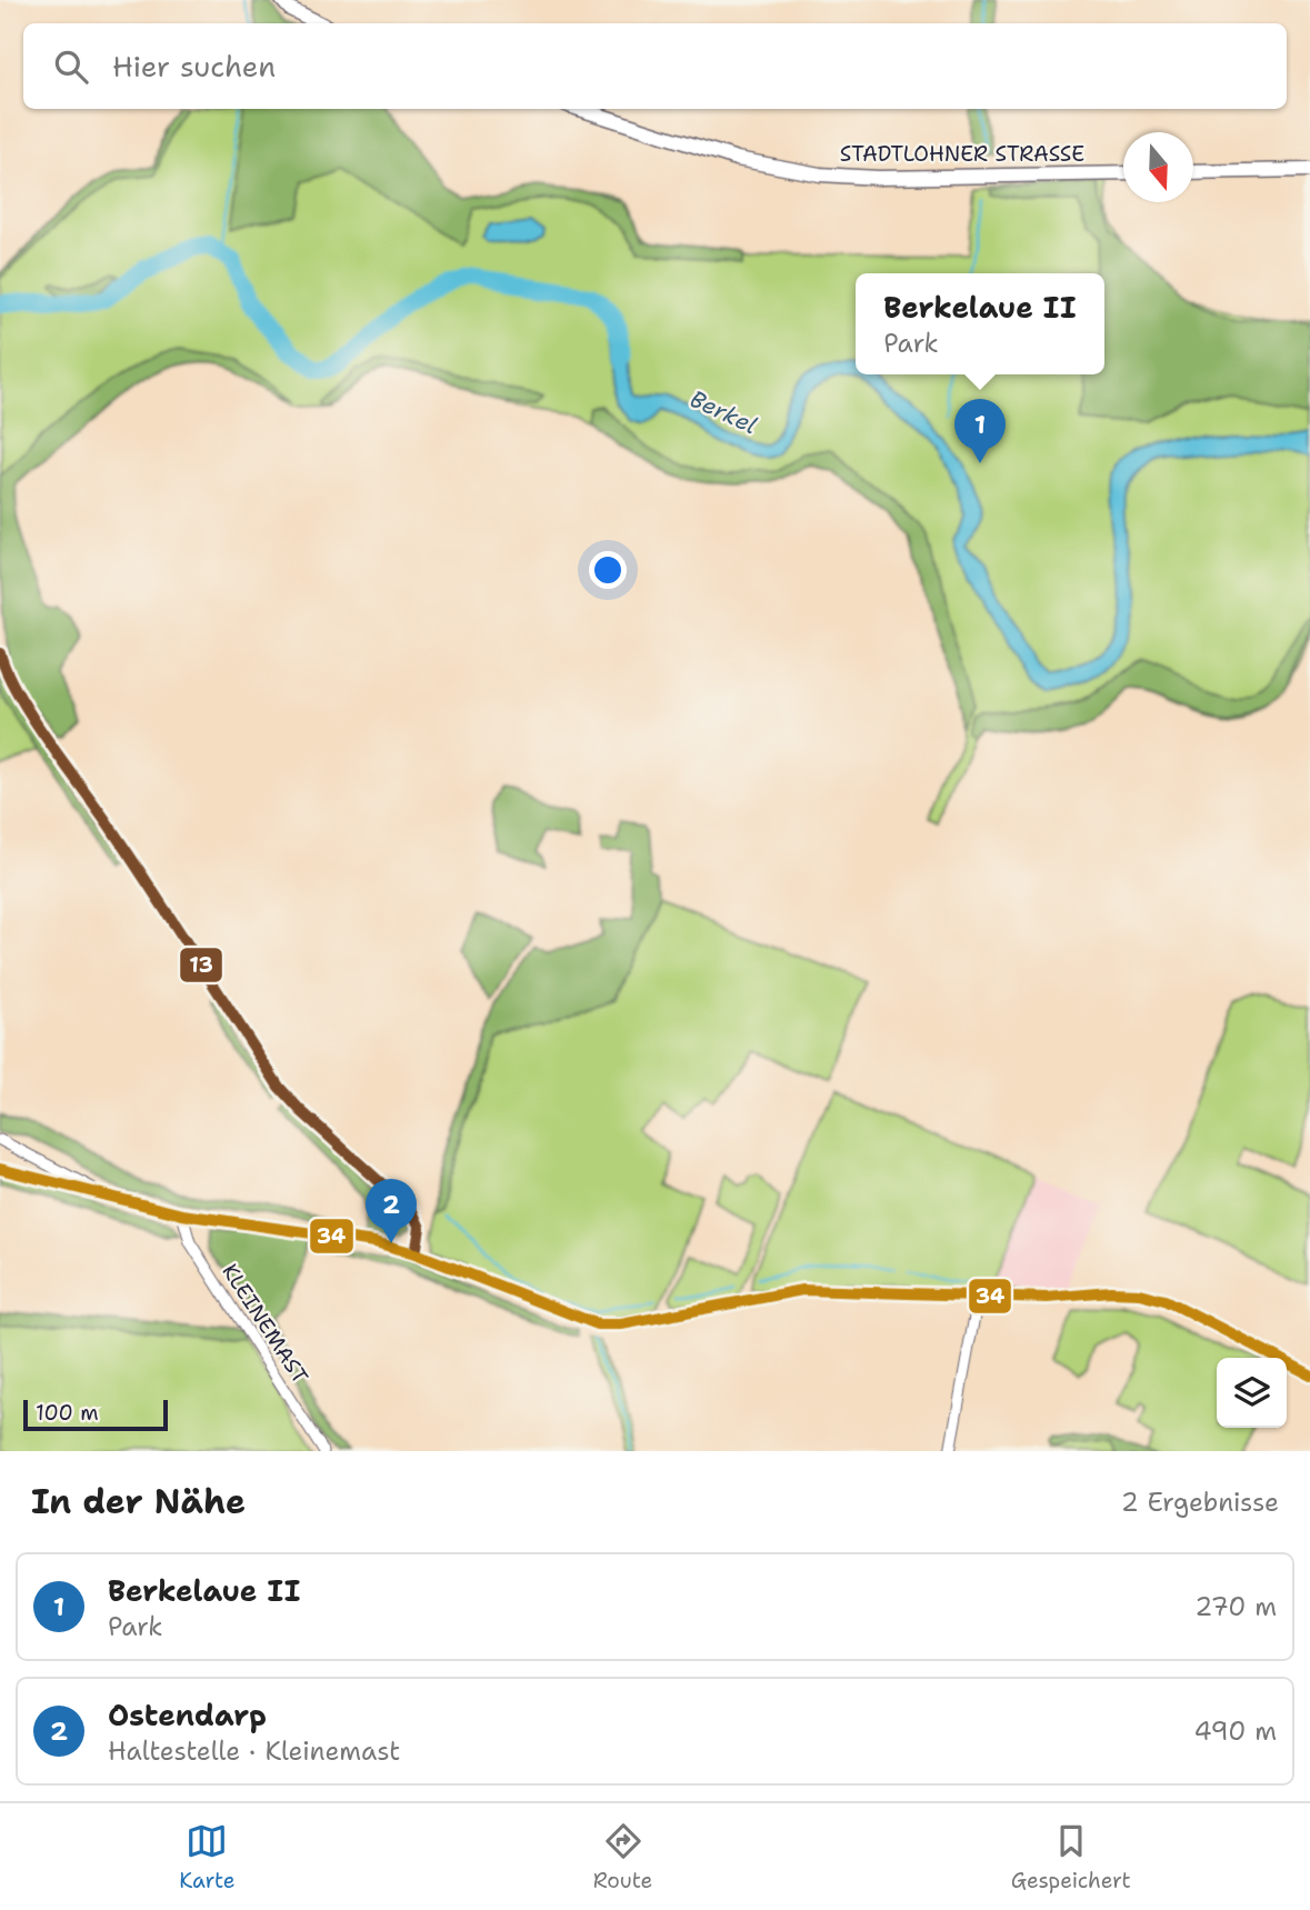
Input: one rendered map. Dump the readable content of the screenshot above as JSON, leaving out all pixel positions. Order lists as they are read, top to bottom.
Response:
{
  "streets": {
    "street": ["STADTLOHNER STRASSE", "KLEINEMAST"]
  },
  "water": ["Berkel"],
  "lines": ["transit line 13", "transit line 34"],
  "scale_bar": "100 m",
  "north": "bottom",
  "page": {
    "search": "Hier suchen",
    "popup": ["Berkelaue II", "Park"],
    "pins": ["1", "2"],
    "scale": "100 m",
    "heading": ["In der Nähe", "2 Ergebnisse"],
    "list": [
      {
        "mark": "1",
        "name": "Berkelaue II",
        "note": "Park",
        "value": "270 m"
      },
      {
        "mark": "2",
        "name": "Ostendarp",
        "note": "Haltestelle · Kleinemast",
        "value": "490 m"
      }
    ],
    "nav": ["Karte", "Route", "Gespeichert"]
  }
}
